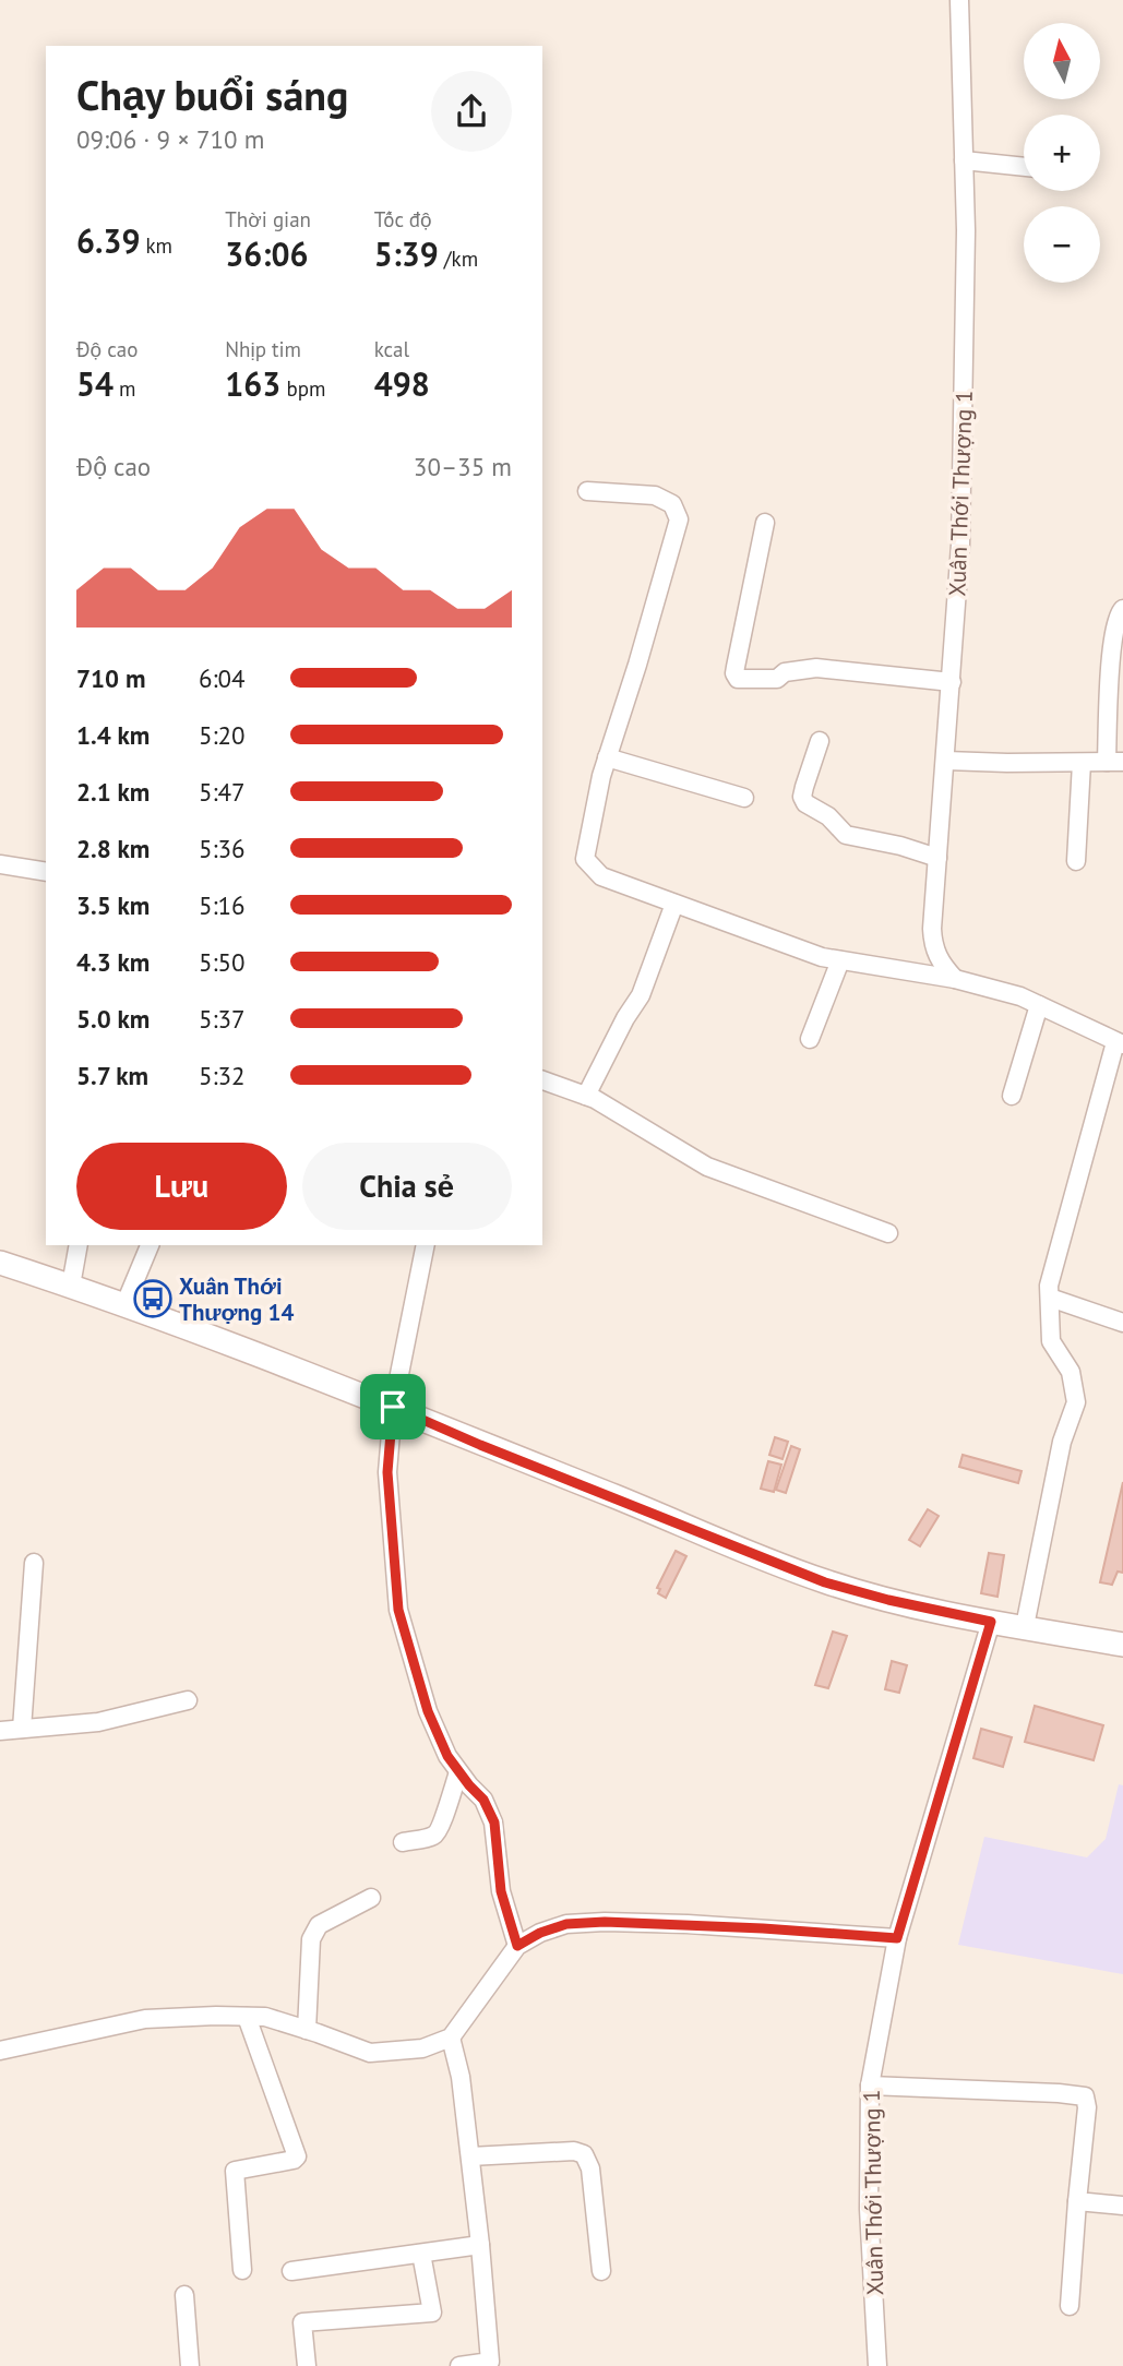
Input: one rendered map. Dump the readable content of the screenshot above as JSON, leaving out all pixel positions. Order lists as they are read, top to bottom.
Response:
{
  "streets": {
    "street": ["Xuân Thới Thượng 1"]
  },
  "places": {
    "bus stop": ["Xuân Thới Thượng 14"]
  },
  "north": "top",
  "page": {
    "map_buttons": ["+", "−"],
    "heading": ["Chạy buổi sáng", "09:06 · 9 × 710 m"],
    "stats": [
      ["6.39 km"],
      ["Thời gian", "36:06"],
      ["Tốc độ", "5:39 /km"],
      ["Độ cao", "54 m"],
      ["Nhịp tim", "163 bpm"],
      ["kcal", "498"]
    ],
    "chart": ["Độ cao", "30–35 m"],
    "list": [
      {
        "name": "710 m",
        "note": "6:04"
      },
      {
        "name": "1.4 km",
        "note": "5:20"
      },
      {
        "name": "2.1 km",
        "note": "5:47"
      },
      {
        "name": "2.8 km",
        "note": "5:36"
      },
      {
        "name": "3.5 km",
        "note": "5:16"
      },
      {
        "name": "4.3 km",
        "note": "5:50"
      },
      {
        "name": "5.0 km",
        "note": "5:37"
      },
      {
        "name": "5.7 km",
        "note": "5:32"
      }
    ],
    "buttons": ["Lưu", "Chia sẻ"]
  }
}
